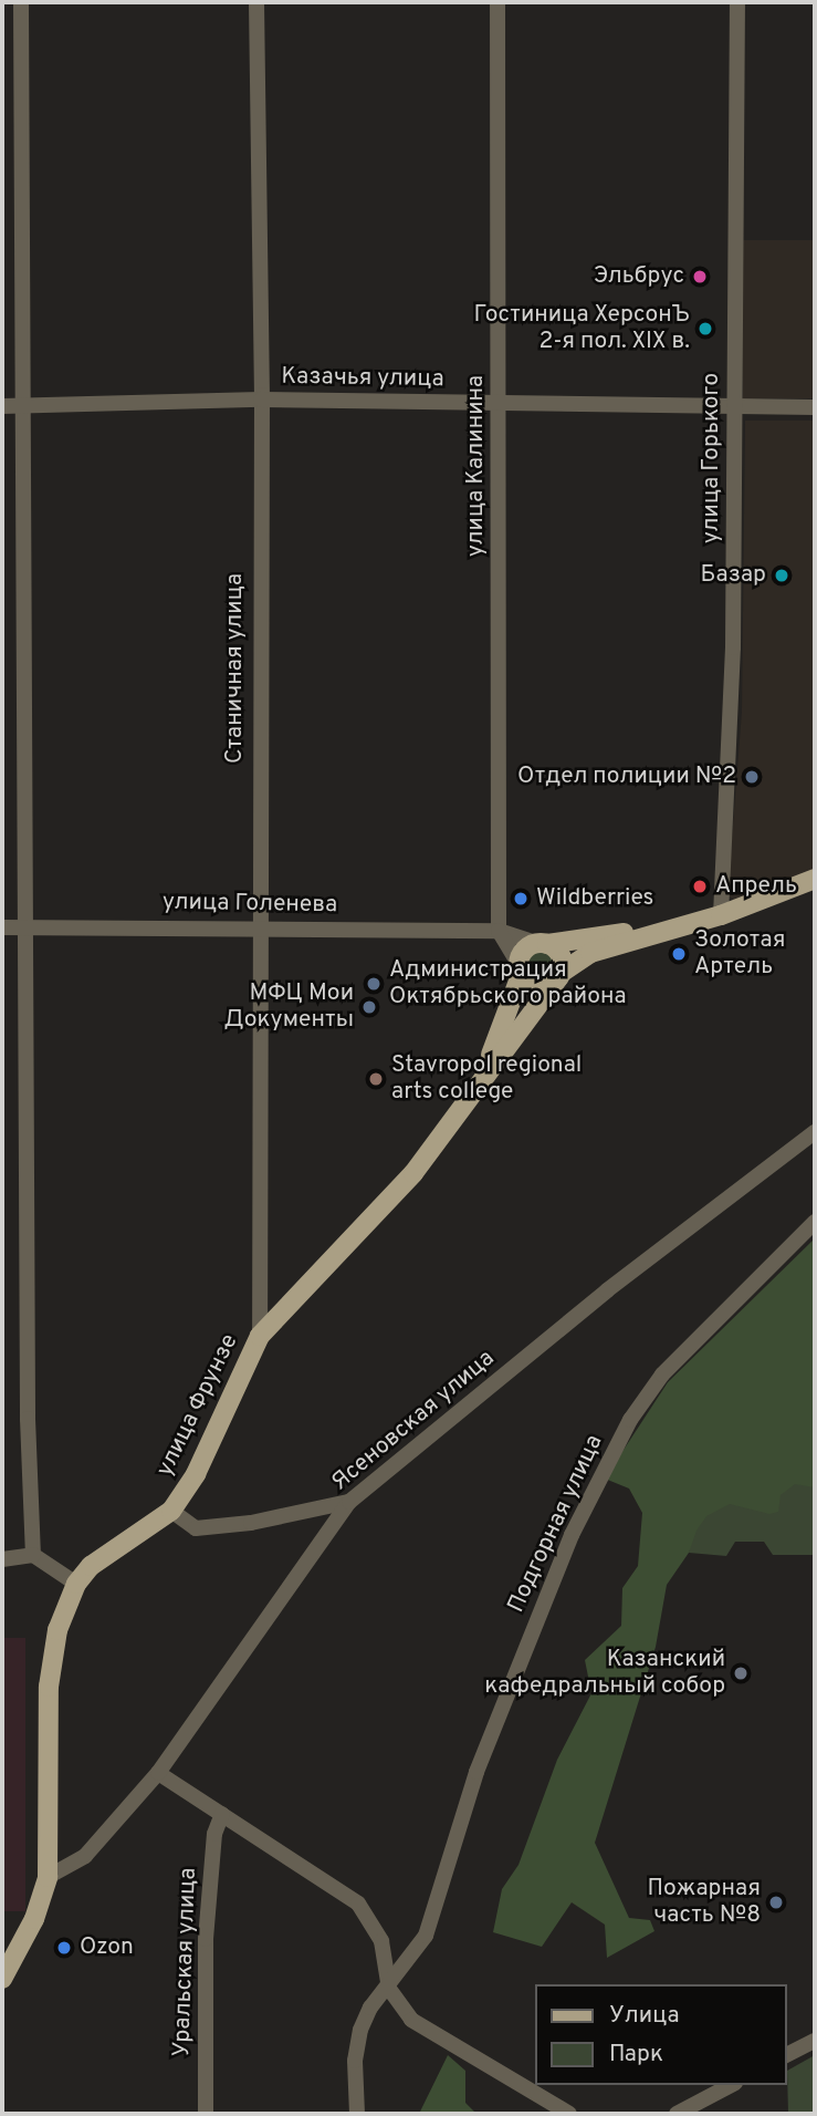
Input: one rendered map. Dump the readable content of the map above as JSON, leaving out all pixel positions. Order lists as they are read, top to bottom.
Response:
{
  "streets": {
    "main road": ["улица Голенева", "улица Фрунзе"],
    "street": [
      "Казачья улица",
      "улица Горького",
      "улица Калинина",
      "Станичная улица",
      "Ясеновская улица",
      "Подгорная улица",
      "Уральская улица"
    ]
  },
  "crossings": [
    ["Казачья улица", "улица Горького"],
    ["Казачья улица", "улица Калинина"],
    ["Казачья улица", "Станичная улица"],
    ["улица Горького", "улица Голенева"],
    ["улица Калинина", "улица Голенева"],
    ["Станичная улица", "улица Голенева"],
    ["Станичная улица", "улица Фрунзе"],
    ["улица Голенева", "улица Фрунзе"],
    ["улица Фрунзе", "Ясеновская улица"]
  ],
  "places": [
    "Эльбрус",
    "Гостиница ХерсонЪ 2-я пол. XIX в.",
    "Базар",
    "Отдел полиции №2",
    "Апрель",
    "Wildberries",
    "Золотая Артель",
    "Администрация Октябрьского района",
    "МФЦ Мои Документы",
    "Stavropol regional arts college",
    "Казанский кафедральный собор",
    "Пожарная часть №8",
    "Ozon"
  ],
  "legend": ["Улица", "Парк"]
}
